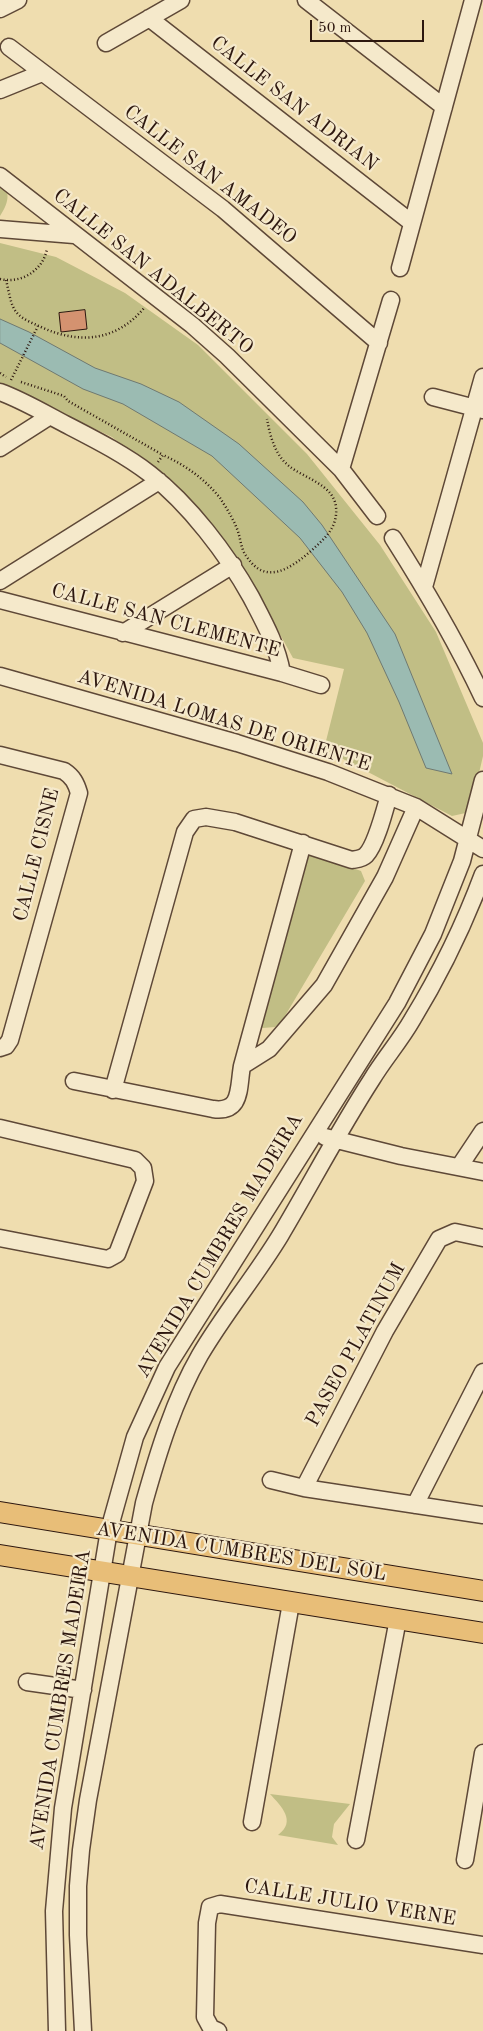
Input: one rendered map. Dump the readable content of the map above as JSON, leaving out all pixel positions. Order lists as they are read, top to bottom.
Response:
{
  "streets": {
    "main road": ["AVENIDA CUMBRES DEL SOL"],
    "street": [
      "CALLE SAN ADRIAN",
      "CALLE SAN AMADEO",
      "CALLE SAN ADALBERTO",
      "CALLE SAN CLEMENTE",
      "AVENIDA LOMAS DE ORIENTE",
      "CALLE CISNE",
      "AVENIDA CUMBRES MADEIRA",
      "PASEO PLATINUM",
      "CALLE JULIO VERNE"
    ]
  },
  "crossings": [
    ["AVENIDA LOMAS DE ORIENTE", "AVENIDA CUMBRES MADEIRA"],
    ["AVENIDA CUMBRES MADEIRA", "AVENIDA CUMBRES DEL SOL"]
  ],
  "scale_bar": "50 m"
}
